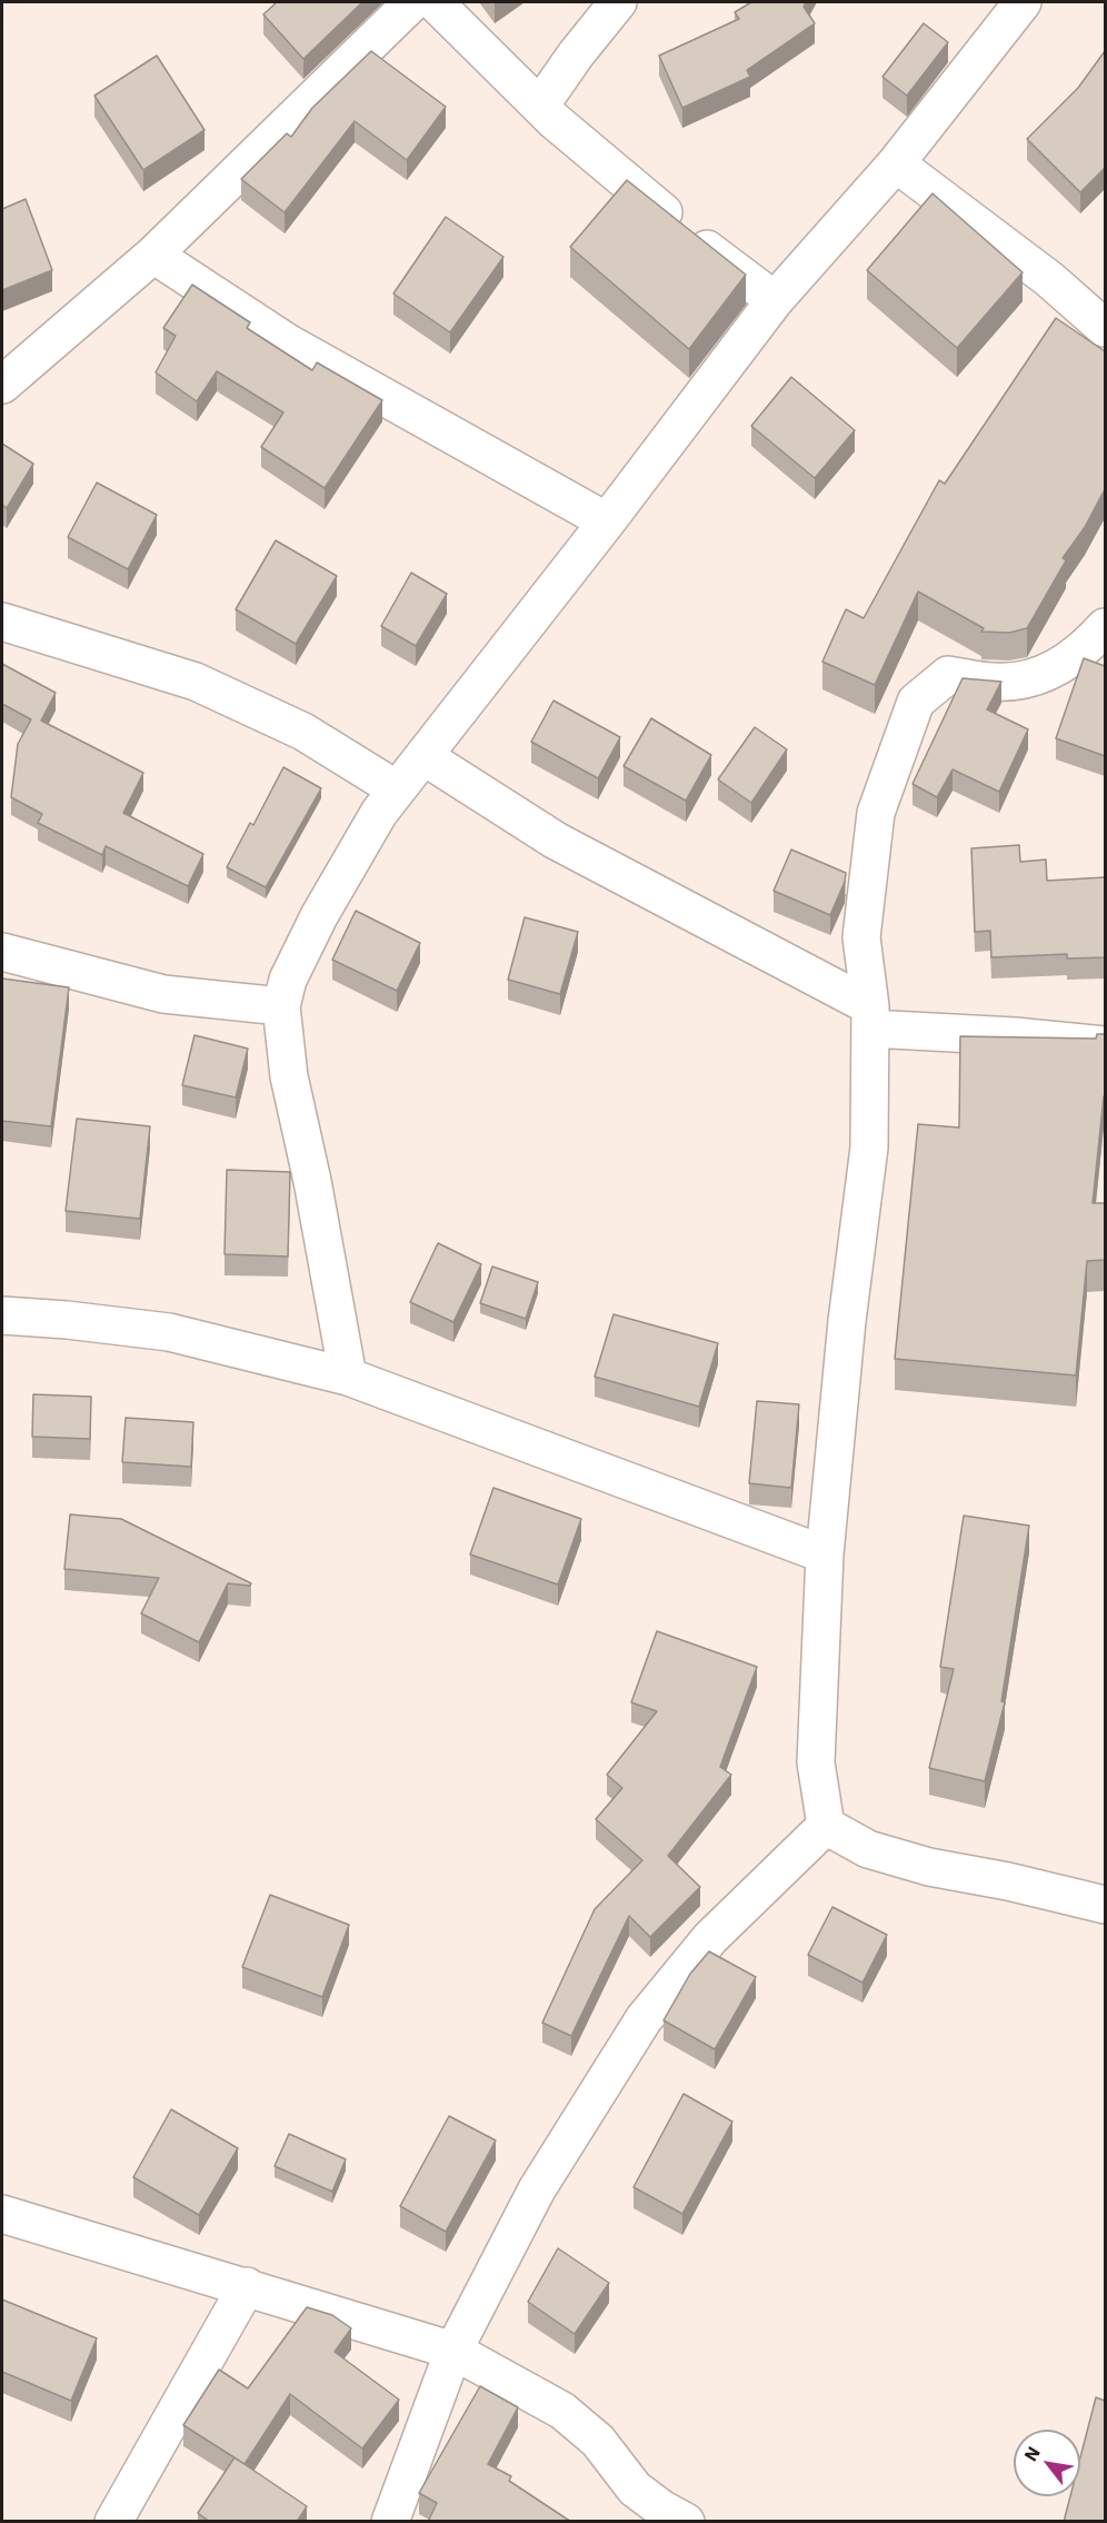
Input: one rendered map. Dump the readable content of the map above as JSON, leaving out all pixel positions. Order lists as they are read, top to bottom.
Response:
{
  "north": "top left"
}
